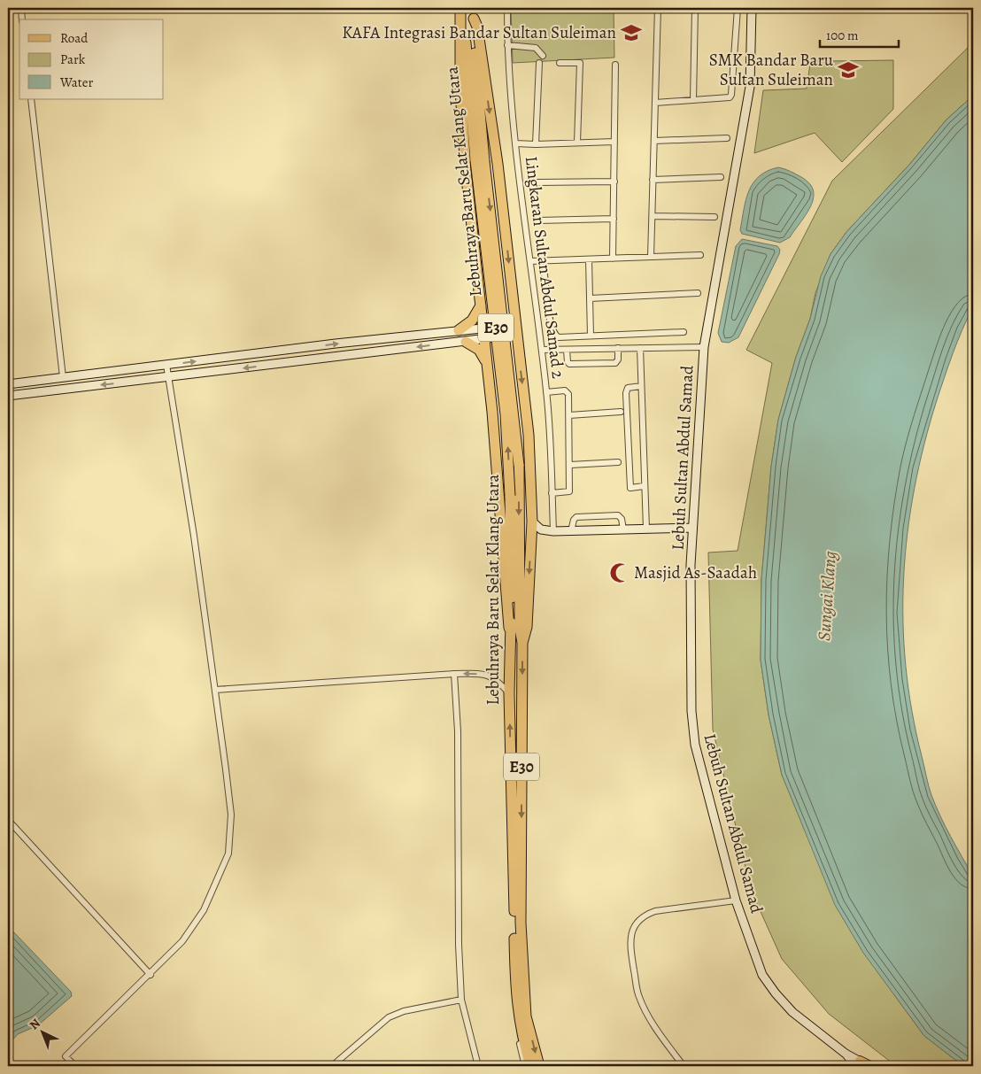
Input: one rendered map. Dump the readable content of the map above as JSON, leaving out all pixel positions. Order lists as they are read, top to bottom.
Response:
{
  "streets": {
    "highway": ["Lebuhraya Baru Selat Klang Utara", "E30"],
    "street": ["Lingkaran Sultan Abdul Samad 2", "Lebuh Sultan Abdul Samad"]
  },
  "water": ["Sungai Klang"],
  "places": {
    "school or university": ["KAFA Integrasi Bandar Sultan Suleiman", "SMK Bandar Baru Sultan Suleiman"],
    "mosque": ["Masjid As-Saadah"]
  },
  "legend": ["Road", "Park", "Water"],
  "scale_bar": "100 m",
  "north": "top left"
}
